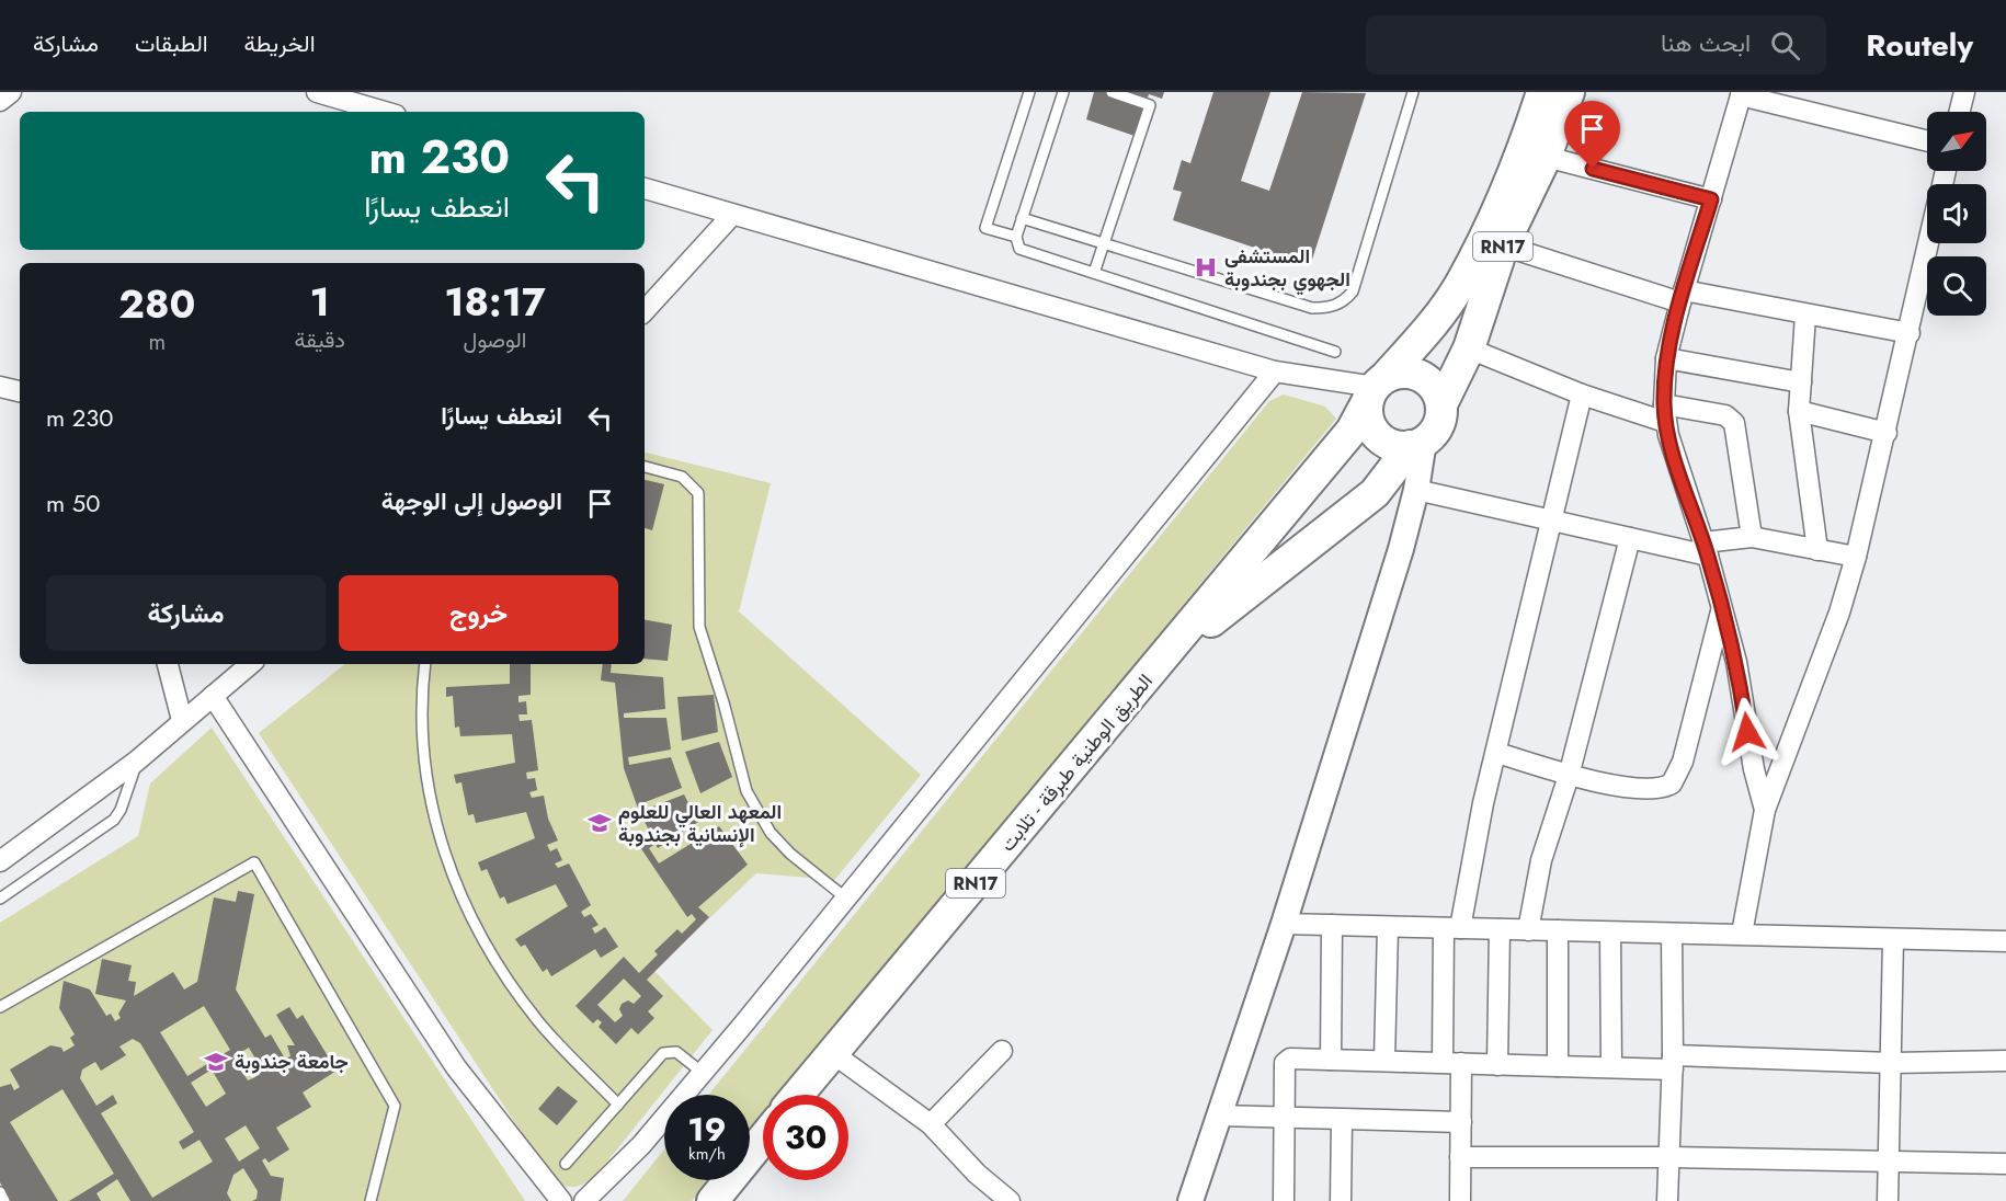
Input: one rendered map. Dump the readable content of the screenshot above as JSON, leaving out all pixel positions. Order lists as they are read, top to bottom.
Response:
{
  "streets": {
    "main road": ["RN17", "الطريق الوطنية طبرقة - تلابت"]
  },
  "crossings": [
    ["RN17", "الطريق الوطنية طبرقة - تلابت"]
  ],
  "places": {
    "hospital": ["المستشفى الجهوي بجندوبة"],
    "school or university": ["المعهد العالي للعلوم الإنسانية بجندوبة", "جامعة جندوبة"]
  },
  "north": "top right",
  "page": {
    "header": "Routely",
    "search": "ابحث هنا",
    "nav": ["الخريطة", "الطبقات", "مشاركة"],
    "turn": ["230 m", "انعطف يسارًا"],
    "eta": [
      "18:17",
      "الوصول",
      "1",
      "دقيقة",
      "280",
      "m"
    ],
    "list": [
      {
        "name": "انعطف يسارًا",
        "value": "230 m"
      },
      {
        "name": "الوصول إلى الوجهة",
        "value": "50 m"
      }
    ],
    "buttons": ["خروج", "مشاركة"],
    "speed": "19 km/h",
    "limit": "30"
  }
}
